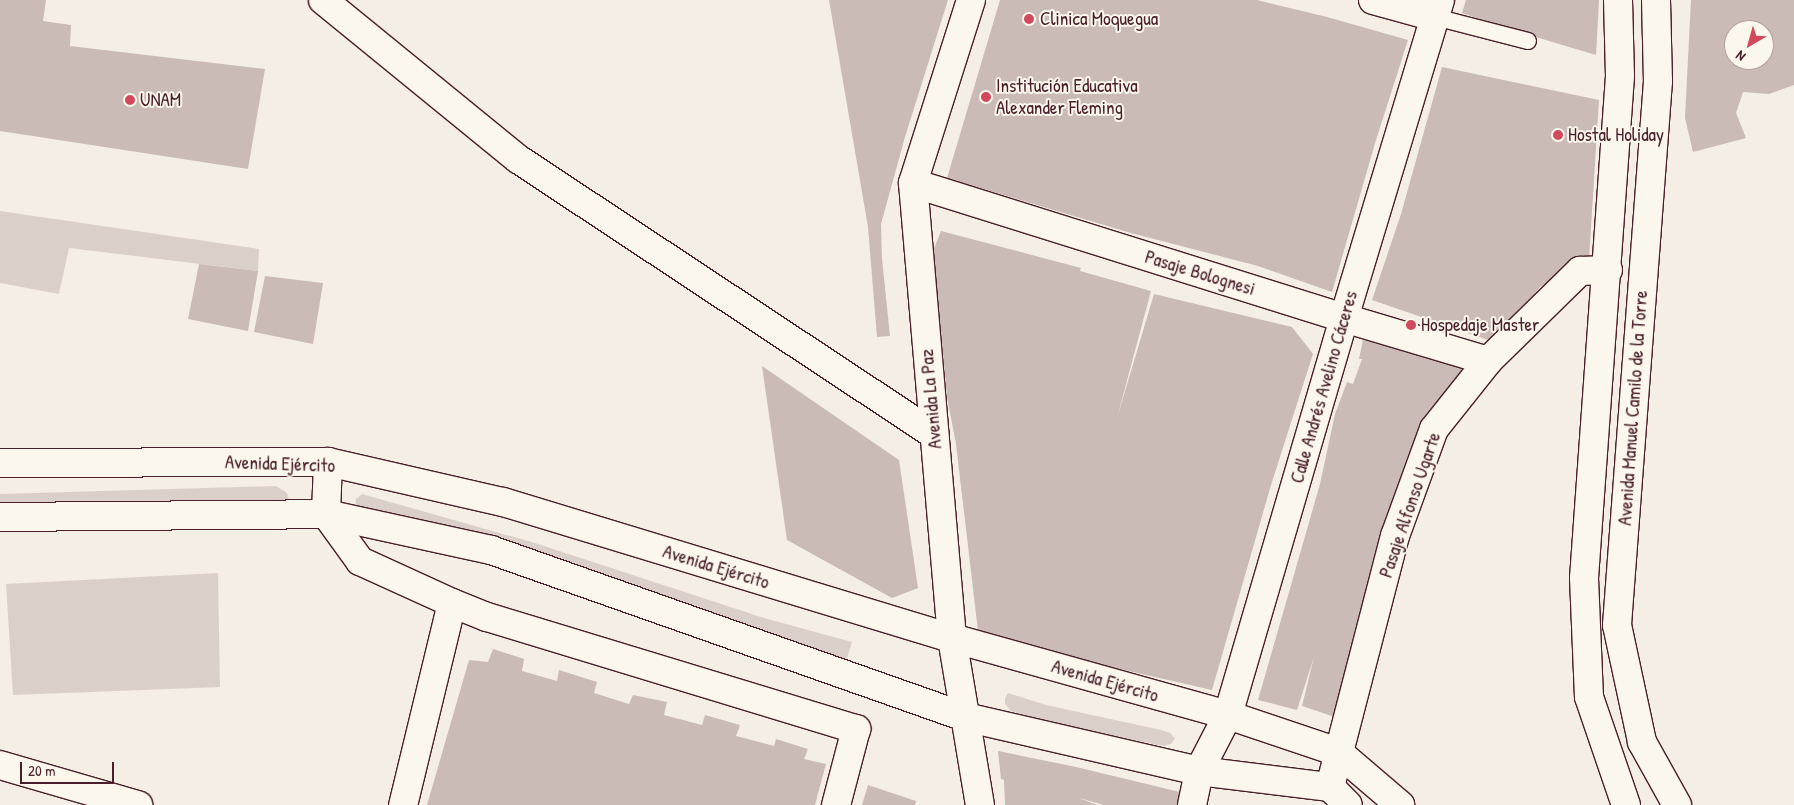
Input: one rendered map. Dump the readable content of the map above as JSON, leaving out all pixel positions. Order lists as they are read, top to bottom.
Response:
{
  "streets": {
    "street": [
      "Pasaje Bolognesi",
      "Calle Andrés Avelino Cáceres",
      "Avenida La Paz",
      "Avenida Manuel Camilo de la Torre",
      "Avenida Ejército",
      "Pasaje Alfonso Ugarte"
    ]
  },
  "crossings": [
    ["Pasaje Bolognesi", "Calle Andrés Avelino Cáceres"],
    ["Pasaje Bolognesi", "Avenida La Paz"],
    ["Pasaje Bolognesi", "Pasaje Alfonso Ugarte"],
    ["Calle Andrés Avelino Cáceres", "Avenida Ejército"],
    ["Avenida La Paz", "Avenida Ejército"],
    ["Avenida Manuel Camilo de la Torre", "Pasaje Alfonso Ugarte"],
    ["Avenida Ejército", "Pasaje Alfonso Ugarte"]
  ],
  "places": [
    "Clinica Moquegua",
    "Institución Educativa Alexander Fleming",
    "UNAM",
    "Hostal Holiday",
    "Hospedaje Master"
  ],
  "scale_bar": "20 m",
  "north": "bottom left"
}
